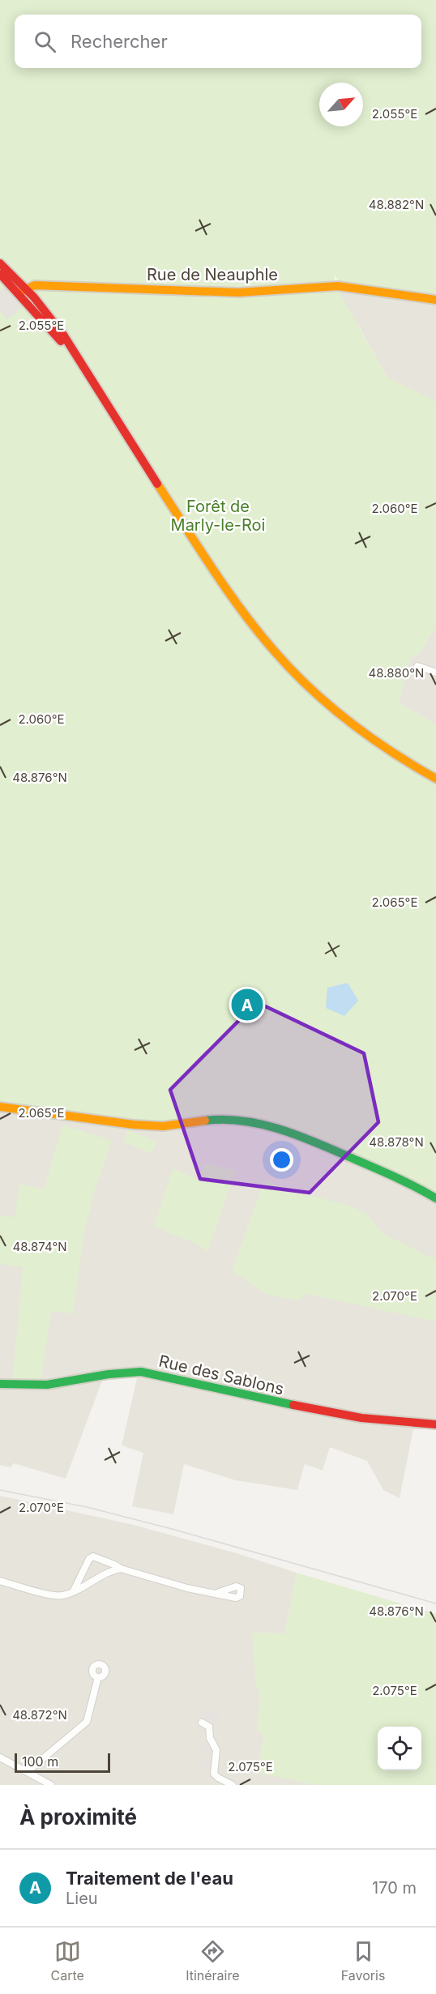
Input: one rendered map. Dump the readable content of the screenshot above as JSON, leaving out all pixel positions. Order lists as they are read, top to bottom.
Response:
{
  "streets": {
    "street": ["Rue de Neauphle", "Rue des Sablons"]
  },
  "parks": ["Forêt de Marly-le-Roi"],
  "scale_bar": "100 m",
  "north": "top right",
  "page": {
    "search": "Rechercher",
    "pins": "A",
    "scale": "100 m",
    "heading": "À proximité",
    "list": [
      {
        "mark": "A",
        "name": "Traitement de l'eau",
        "note": "Lieu",
        "value": "170 m"
      }
    ],
    "nav": ["Carte", "Itinéraire", "Favoris"]
  },
  "coordinates": [
    "2.055°E",
    "48.882°N",
    "2.060°E",
    "48.880°N",
    "48.876°N",
    "2.065°E",
    "48.878°N",
    "48.874°N",
    "2.070°E",
    "2.075°E",
    "48.872°N"
  ]
}
